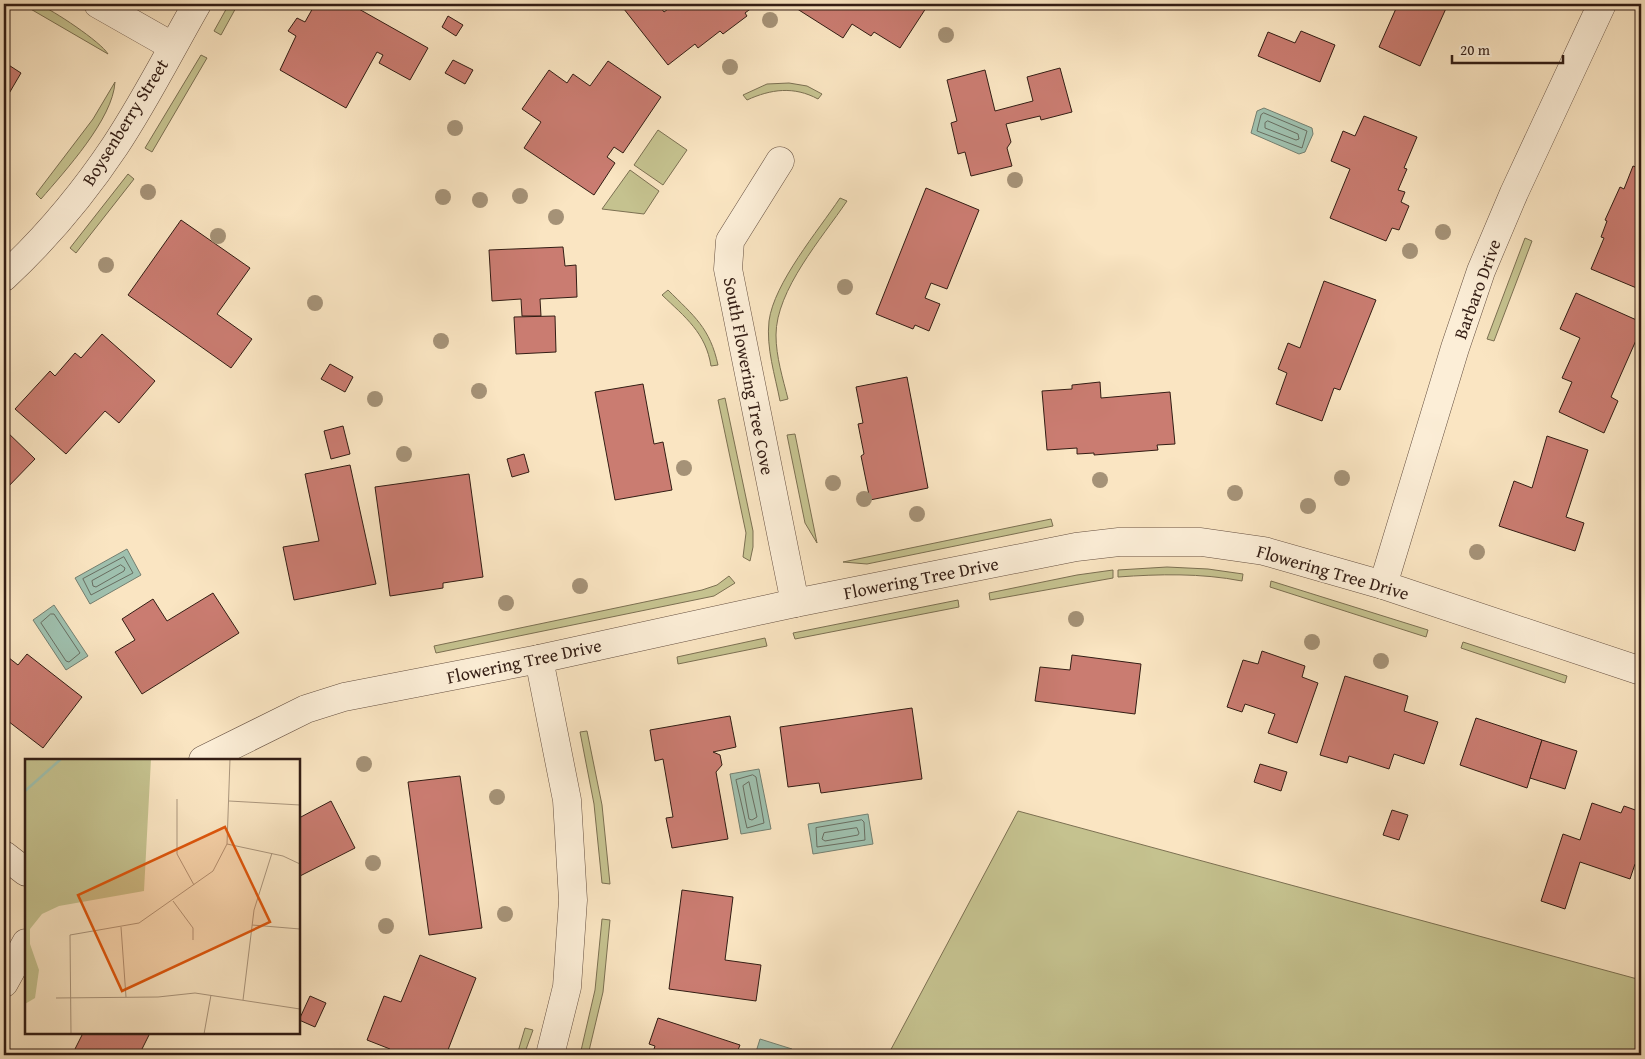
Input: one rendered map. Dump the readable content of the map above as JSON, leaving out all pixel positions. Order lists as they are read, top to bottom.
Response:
{
  "streets": {
    "street": [
      "Boysenberry Street",
      "Barbaro Drive",
      "South Flowering Tree Cove",
      "Flowering Tree Drive"
    ]
  },
  "crossings": [
    ["Barbaro Drive", "Flowering Tree Drive"],
    ["South Flowering Tree Cove", "Flowering Tree Drive"]
  ],
  "scale_bar": "20 m"
}
